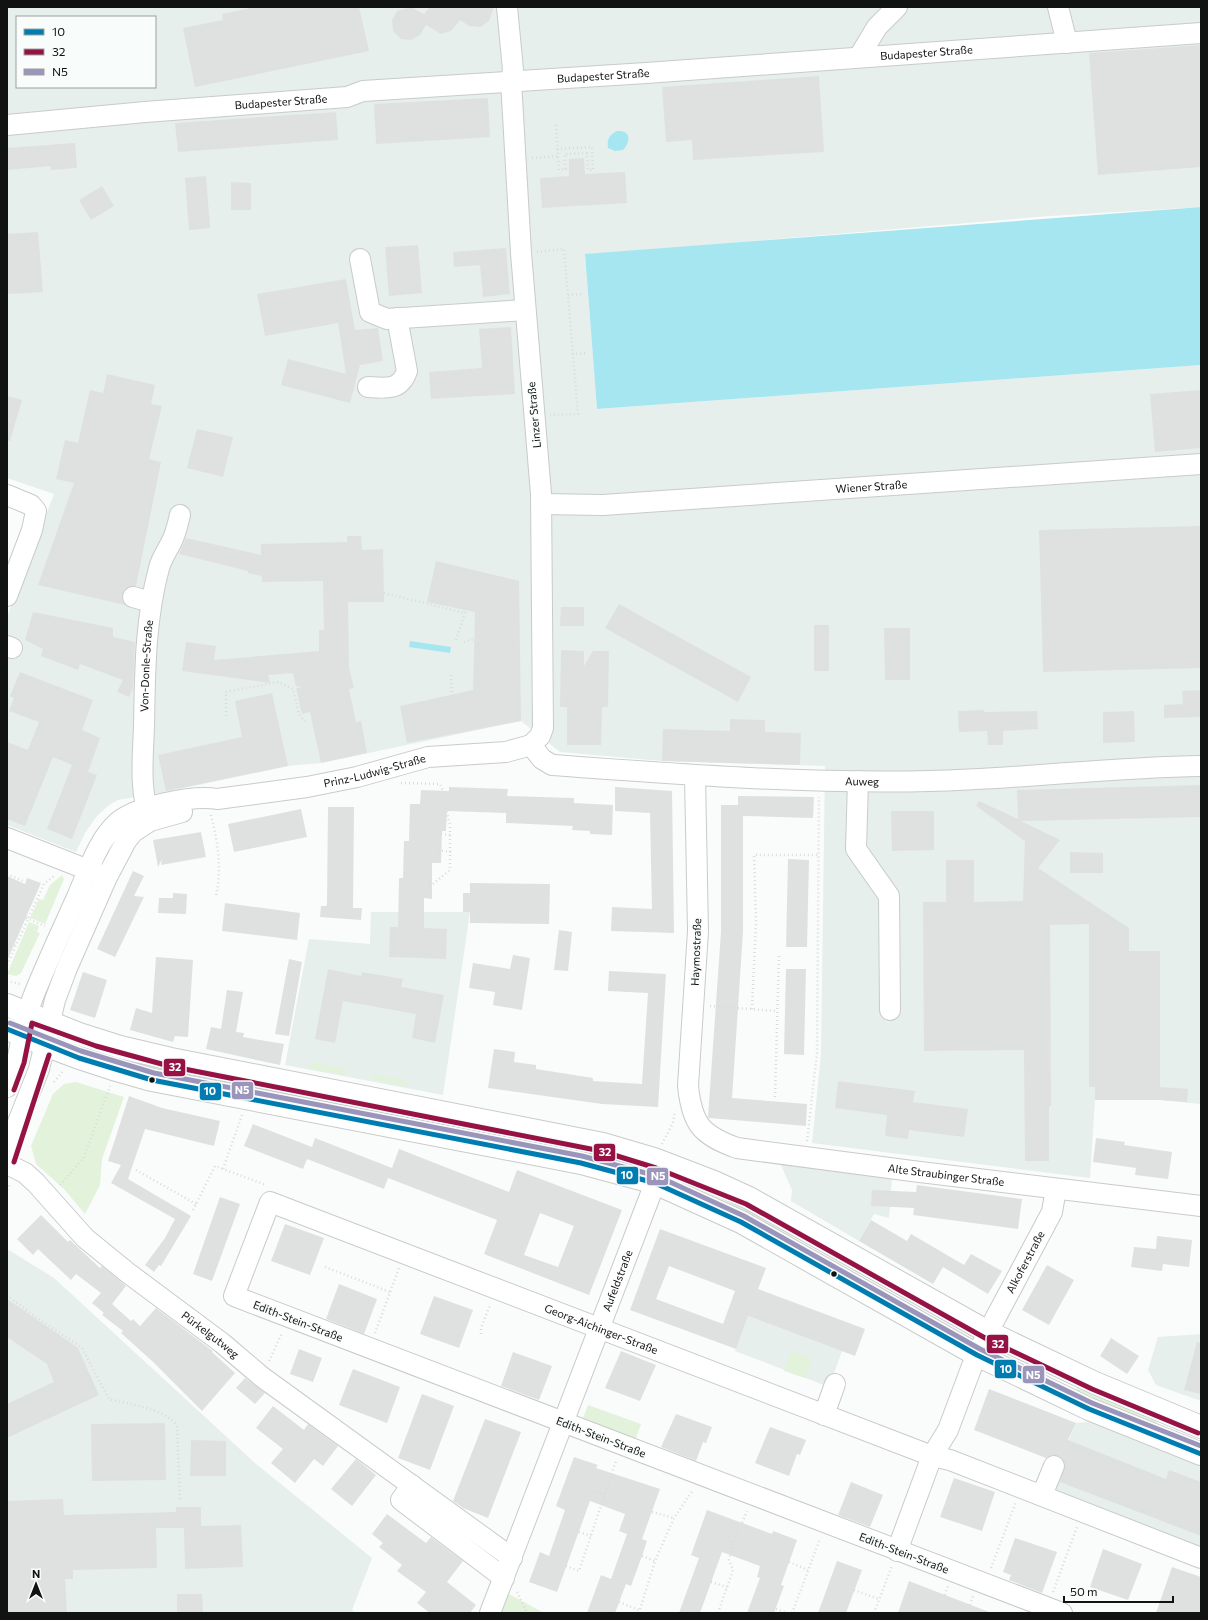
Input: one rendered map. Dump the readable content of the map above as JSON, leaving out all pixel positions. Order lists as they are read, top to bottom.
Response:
{
  "streets": {
    "street": [
      "Budapester Straße",
      "Linzer Straße",
      "Wiener Straße",
      "Von-Donle-Straße",
      "Prinz-Ludwig-Straße",
      "Auweg",
      "Haymostraße",
      "Alte Straubinger Straße",
      "Alkoferstraße",
      "Aufeldstraße",
      "Edith-Stein-Straße",
      "Georg-Aichinger-Straße",
      "Pürkelgutweg"
    ]
  },
  "crossings": [
    ["Budapester Straße", "Linzer Straße"],
    ["Linzer Straße", "Wiener Straße"],
    ["Linzer Straße", "Prinz-Ludwig-Straße"],
    ["Linzer Straße", "Auweg"],
    ["Von-Donle-Straße", "Prinz-Ludwig-Straße"],
    ["Prinz-Ludwig-Straße", "Auweg"],
    ["Auweg", "Haymostraße"],
    ["Haymostraße", "Alte Straubinger Straße"],
    ["Alte Straubinger Straße", "Alkoferstraße"],
    ["Alkoferstraße", "Edith-Stein-Straße"],
    ["Alkoferstraße", "Georg-Aichinger-Straße"],
    ["Aufeldstraße", "Edith-Stein-Straße"],
    ["Aufeldstraße", "Georg-Aichinger-Straße"],
    ["Edith-Stein-Straße", "Georg-Aichinger-Straße"]
  ],
  "lines": ["transit line 32", "transit line N5", "transit line 10"],
  "legend": ["10", "32", "N5"],
  "scale_bar": "50 m",
  "north": "top"
}
